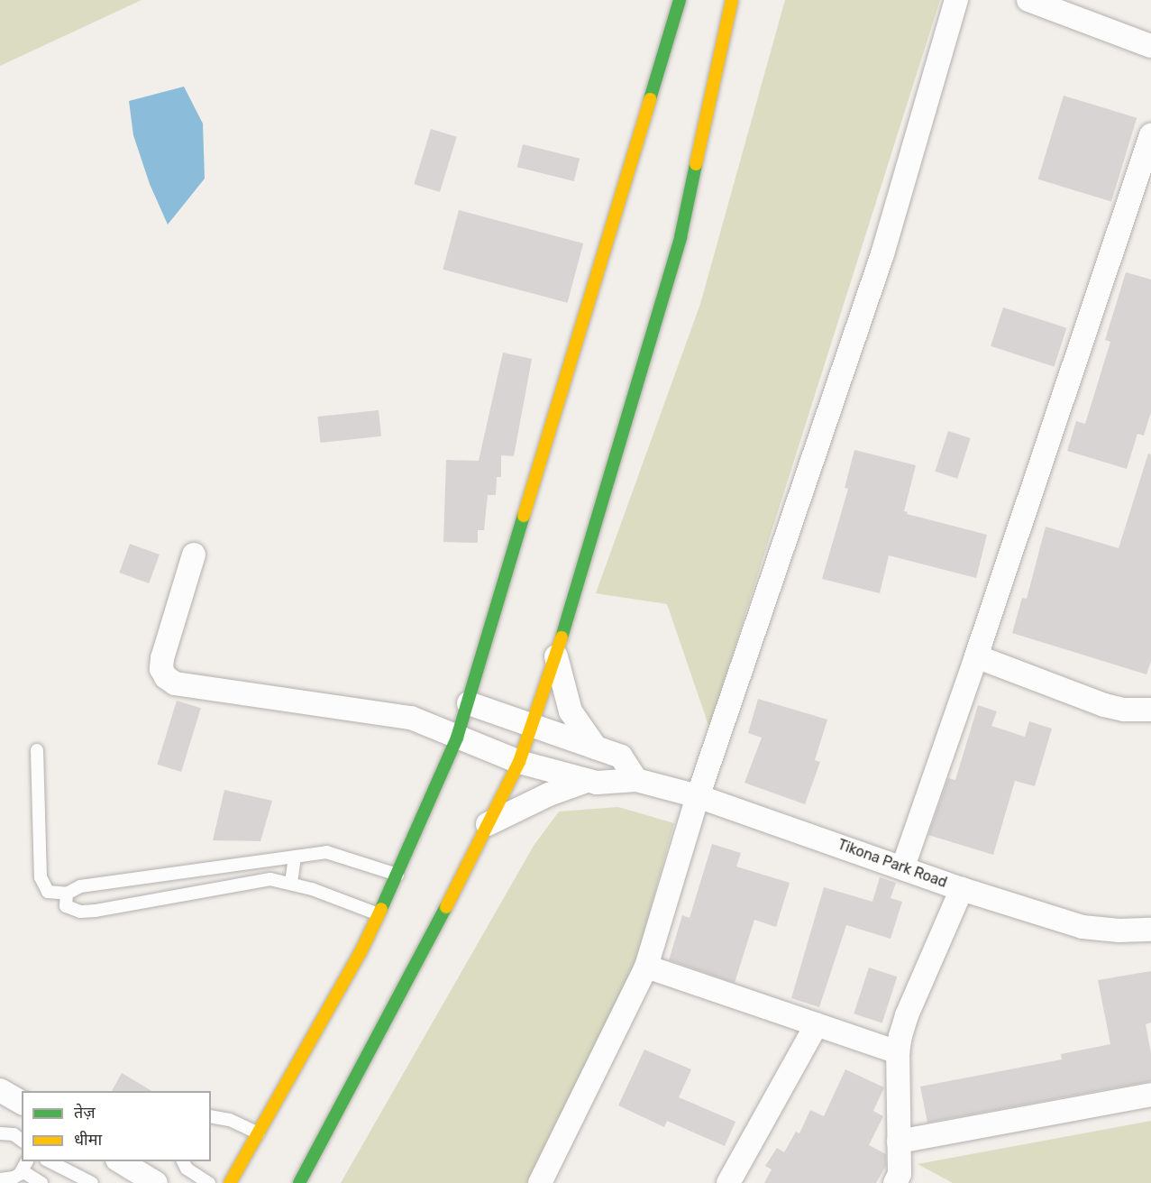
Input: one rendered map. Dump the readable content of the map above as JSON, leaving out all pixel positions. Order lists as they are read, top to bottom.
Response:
{
  "streets": {
    "street": ["Tikona Park Road"]
  },
  "legend": ["तेज़", "धीमा"]
}
